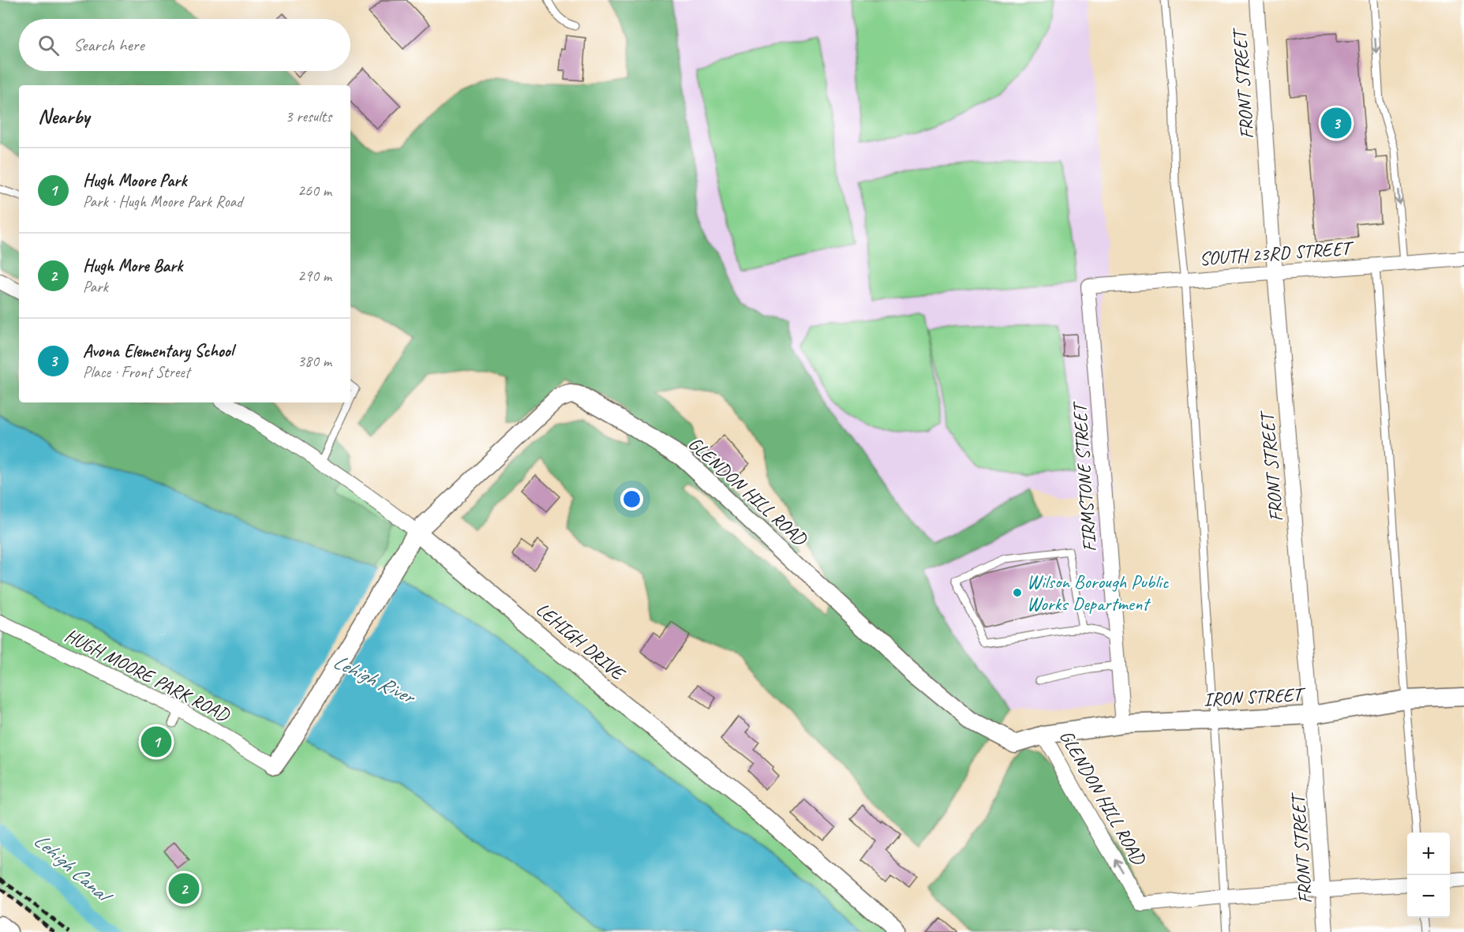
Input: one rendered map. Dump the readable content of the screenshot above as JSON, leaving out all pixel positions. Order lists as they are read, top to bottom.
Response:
{
  "streets": {
    "street": [
      "FRONT STREET",
      "SOUTH 23RD STREET",
      "FIRMSTONE STREET",
      "GLENDON HILL ROAD",
      "LEHIGH DRIVE",
      "HUGH MOORE PARK ROAD",
      "IRON STREET"
    ]
  },
  "crossings": [
    ["FRONT STREET", "SOUTH 23RD STREET"],
    ["FRONT STREET", "IRON STREET"],
    ["SOUTH 23RD STREET", "FIRMSTONE STREET"],
    ["FIRMSTONE STREET", "IRON STREET"],
    ["GLENDON HILL ROAD", "LEHIGH DRIVE"],
    ["GLENDON HILL ROAD", "HUGH MOORE PARK ROAD"],
    ["GLENDON HILL ROAD", "IRON STREET"]
  ],
  "water": ["Lehigh River", "Lehigh Canal"],
  "places": ["Wilson Borough Public Works Department"],
  "page": {
    "search": "Search here",
    "heading": ["Nearby", "3 results"],
    "pins": ["3", "1", "2"],
    "list": [
      {
        "mark": "1",
        "name": "Hugh Moore Park",
        "note": "Park · Hugh Moore Park Road",
        "value": "260 m"
      },
      {
        "mark": "2",
        "name": "Hugh More Bark",
        "note": "Park",
        "value": "290 m"
      },
      {
        "mark": "3",
        "name": "Avona Elementary School",
        "note": "Place · Front Street",
        "value": "380 m"
      }
    ],
    "map_buttons": ["+", "−"]
  }
}
